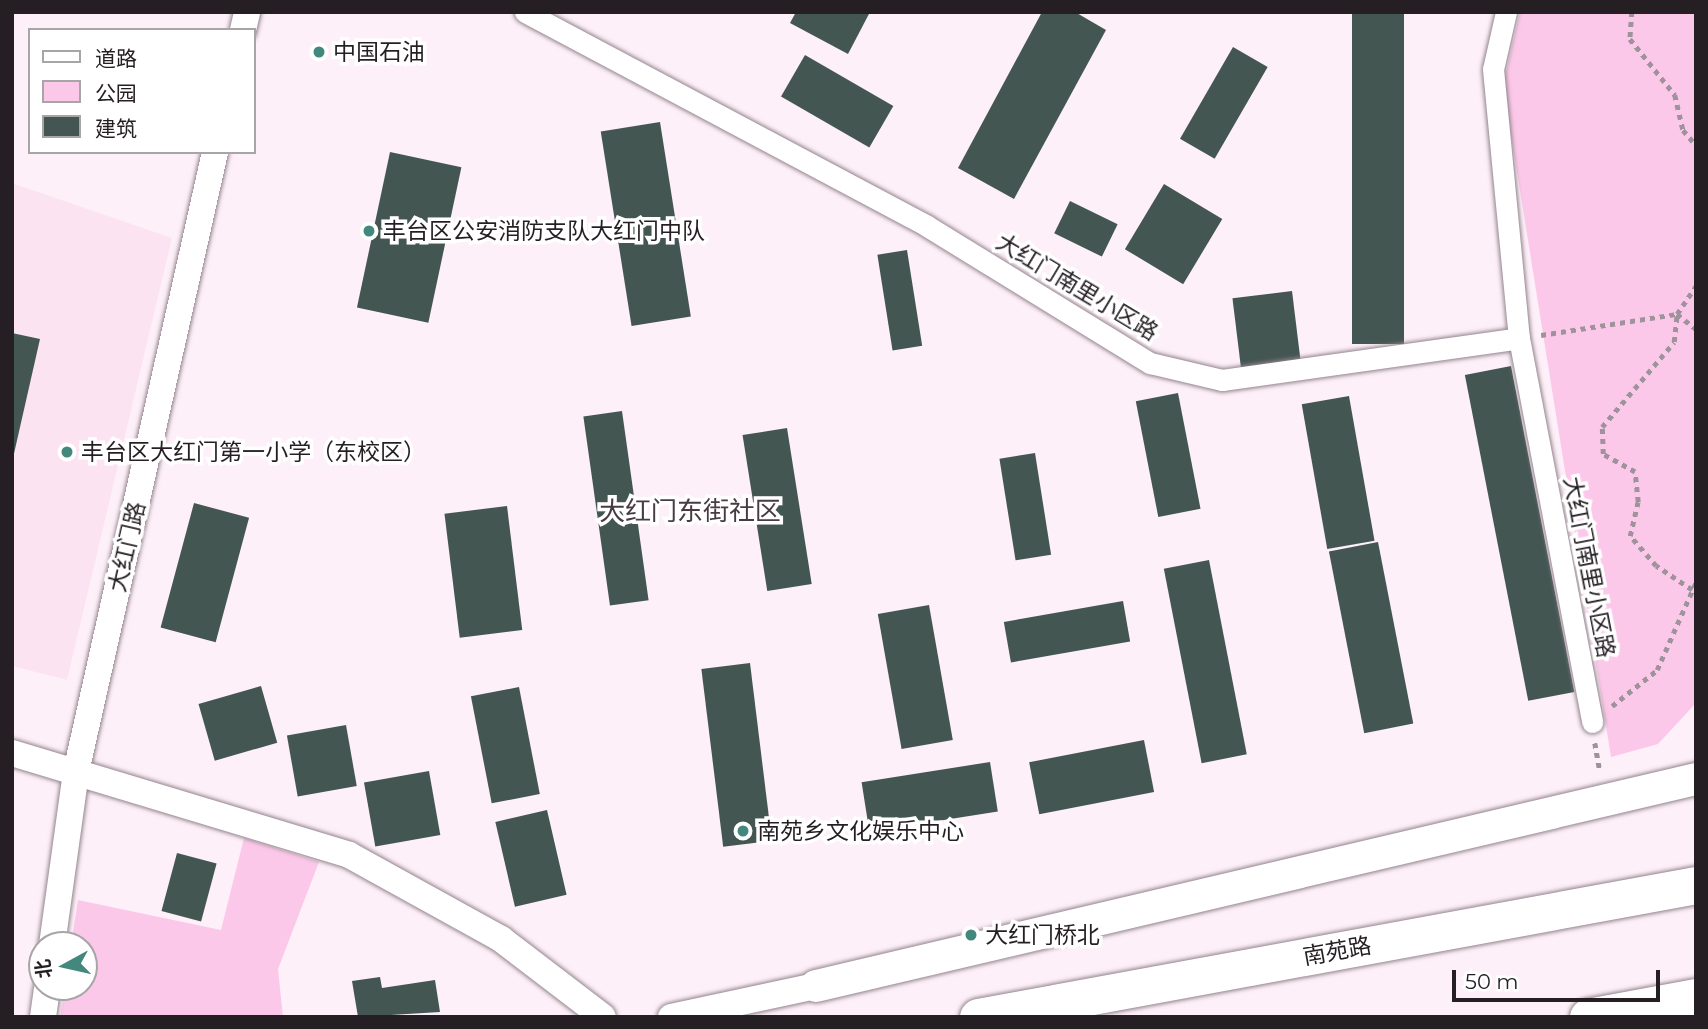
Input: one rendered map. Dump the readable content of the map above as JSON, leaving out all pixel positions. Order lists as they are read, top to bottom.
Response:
{
  "streets": {
    "highway": ["南苑路"],
    "street": ["大红门南里小区路", "大红门路"]
  },
  "districts": ["大红门东街社区"],
  "places": [
    "中国石油",
    "丰台区公安消防支队大红门中队",
    "丰台区大红门第一小学（东校区）",
    "南苑乡文化娱乐中心",
    "大红门桥北"
  ],
  "legend": ["道路", "公园", "建筑"],
  "scale_bar": "50 m",
  "north": "left"
}
